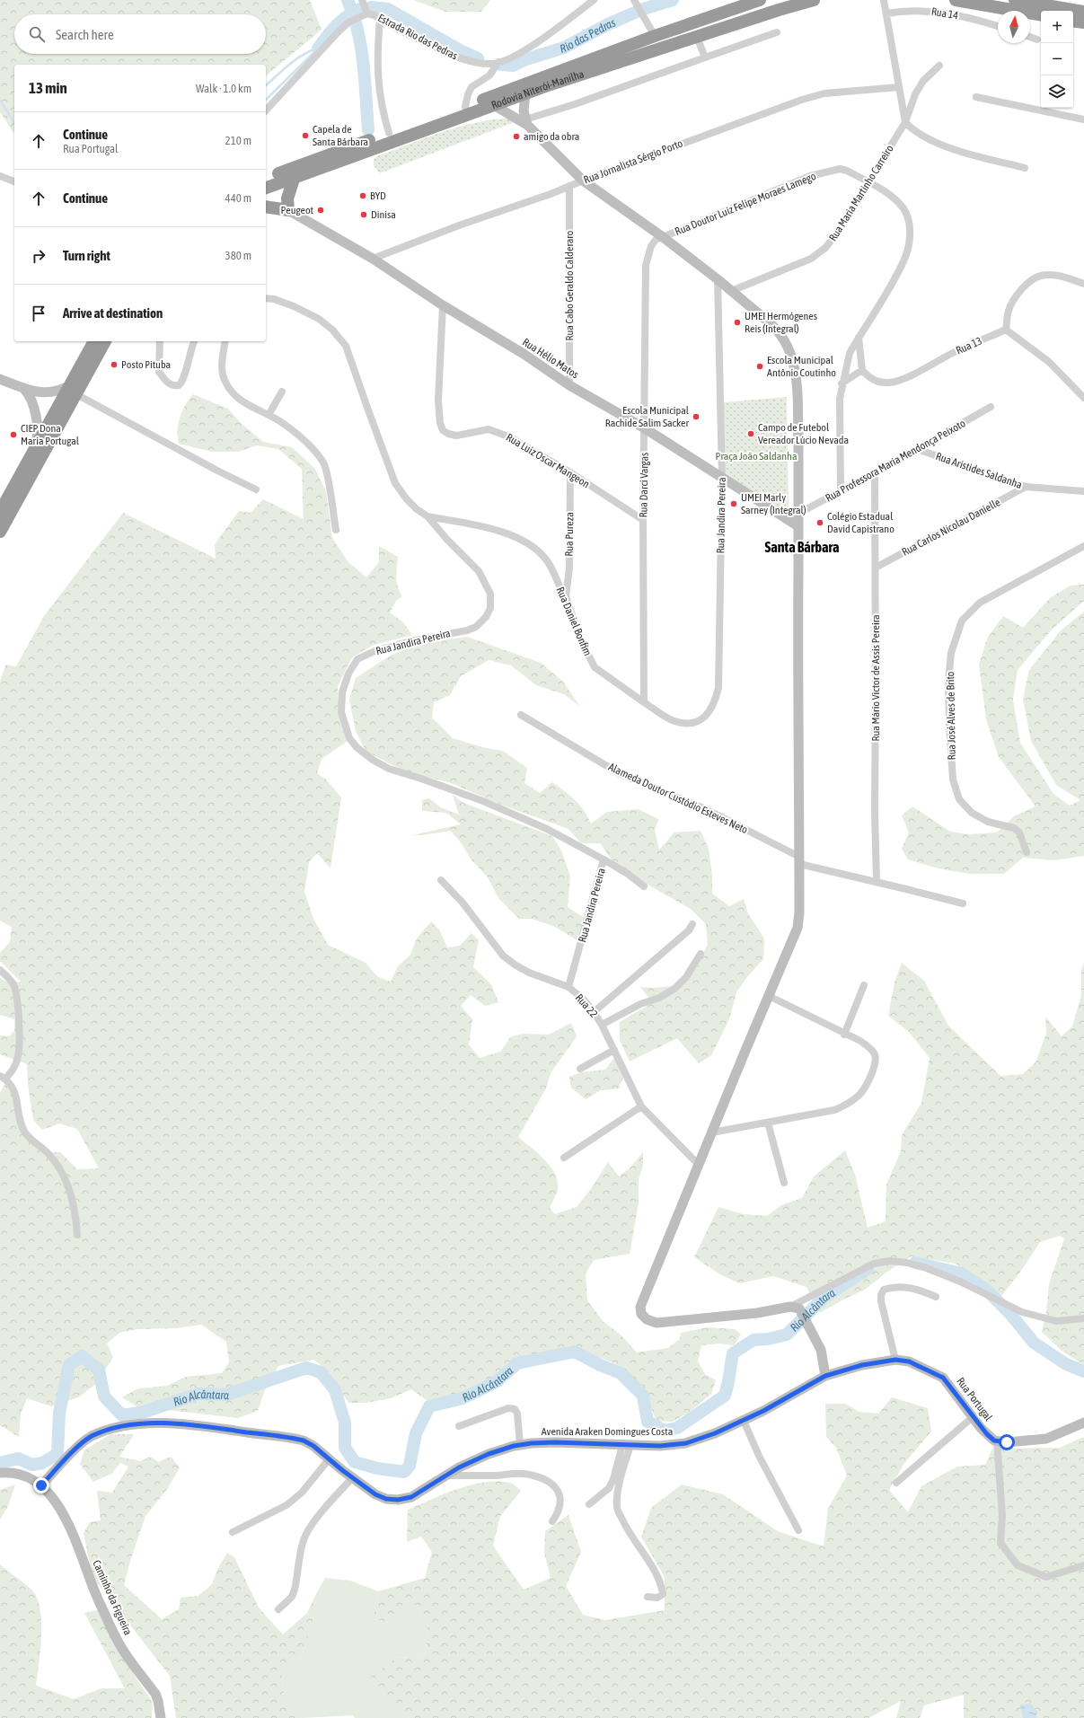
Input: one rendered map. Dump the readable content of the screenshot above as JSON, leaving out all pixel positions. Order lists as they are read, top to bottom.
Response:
{
  "streets": {
    "highway": ["Rodovia Niterói-Manilha"],
    "street": [
      "Rua 14",
      "Estrada Rio das Pedras",
      "Rua Jornalista Sérgio Porto",
      "Rua Maria Martinho Carreiro",
      "Rua Doutor Luiz Felipe Moraes Lamego",
      "Rua Cabo Geraldo Calderaro",
      "Rua 13",
      "Rua Hélio Matos",
      "Rua Luiz Oscar Mangeon",
      "Rua Professora Maria Mendonça Peixoto",
      "Rua Aristides Saldanha",
      "Rua Darci Vargas",
      "Rua Jandira Pereira",
      "Rua Carlos Nicolau Danielle",
      "Rua Pureza",
      "Rua Daniel Bonfim",
      "Rua Mário Victor de Assis Pereira",
      "Rua José Alves de Brito",
      "Alameda Doutor Custódio Esteves Neto",
      "Rua 22",
      "Rua Portugal",
      "Avenida Araken Domingues Costa",
      "Caminho da Figueira"
    ]
  },
  "crossings": [
    ["Rua Jornalista Sérgio Porto", "Rua Cabo Geraldo Calderaro"],
    ["Rua Jornalista Sérgio Porto", "Rua Hélio Matos"],
    ["Rua Maria Martinho Carreiro", "Rua Doutor Luiz Felipe Moraes Lamego"],
    ["Rua Doutor Luiz Felipe Moraes Lamego", "Rua Professora Maria Mendonça Peixoto"],
    ["Rua Doutor Luiz Felipe Moraes Lamego", "Rua Darci Vargas"],
    ["Rua Cabo Geraldo Calderaro", "Rua Hélio Matos"],
    ["Rua Hélio Matos", "Rua Luiz Oscar Mangeon"],
    ["Rua Hélio Matos", "Rua Darci Vargas"],
    ["Rua Hélio Matos", "Rua Jandira Pereira"],
    ["Rua Luiz Oscar Mangeon", "Rua Darci Vargas"],
    ["Rua Luiz Oscar Mangeon", "Rua Pureza"],
    ["Rua Professora Maria Mendonça Peixoto", "Rua Aristides Saldanha"],
    ["Rua Professora Maria Mendonça Peixoto", "Rua Mário Victor de Assis Pereira"],
    ["Rua Aristides Saldanha", "Rua Carlos Nicolau Danielle"],
    ["Rua Darci Vargas", "Rua Jandira Pereira"],
    ["Rua Darci Vargas", "Rua Daniel Bonfim"],
    ["Rua Jandira Pereira", "Rua Daniel Bonfim"],
    ["Rua Jandira Pereira", "Rua 22"],
    ["Rua Carlos Nicolau Danielle", "Rua Mário Victor de Assis Pereira"],
    ["Rua Pureza", "Rua Daniel Bonfim"],
    ["Rua Mário Victor de Assis Pereira", "Alameda Doutor Custódio Esteves Neto"],
    ["Rua Portugal", "Avenida Araken Domingues Costa"],
    ["Avenida Araken Domingues Costa", "Caminho da Figueira"]
  ],
  "districts": ["Santa Bárbara"],
  "water": ["Rio das Pedras", "Rio Alcântara"],
  "parks": ["Praça João Saldanha"],
  "places": [
    "Capela de Santa Bárbara",
    "amigo da obra",
    "BYD",
    "Peugeot",
    "Dinisa",
    "UMEI Hermógenes Reis (Integral)",
    "Posto Pituba",
    "Escola Municipal Antônio Coutinho",
    "Escola Municipal Rachide Salim Sacker",
    "Campo de Futebol Vereador Lúcio Nevada",
    "CIEP Dona Maria Portugal",
    "UMEI Marly Sarney (Integral)",
    "Colégio Estadual David Capistrano"
  ],
  "north": "top",
  "page": {
    "map_buttons": ["+", "−"],
    "search": "Search here",
    "heading": ["13 min", "Walk · 1.0 km"],
    "list": [
      ["Continue", "Rua Portugal", "210 m"],
      ["Continue", "440 m"],
      ["Turn right", "380 m"],
      "Arrive at destination"
    ]
  }
}
